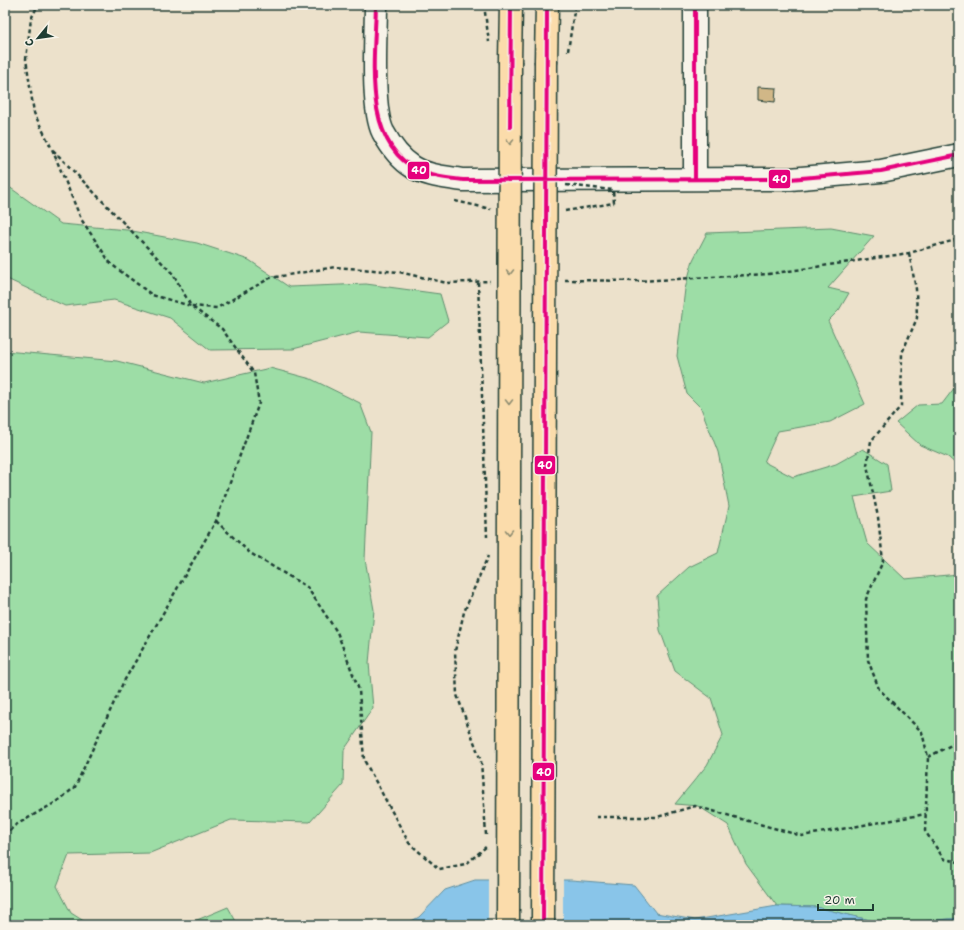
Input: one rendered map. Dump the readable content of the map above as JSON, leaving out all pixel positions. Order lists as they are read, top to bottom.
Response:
{
  "lines": ["transit line 40"],
  "scale_bar": "20 m",
  "north": "bottom left"
}
